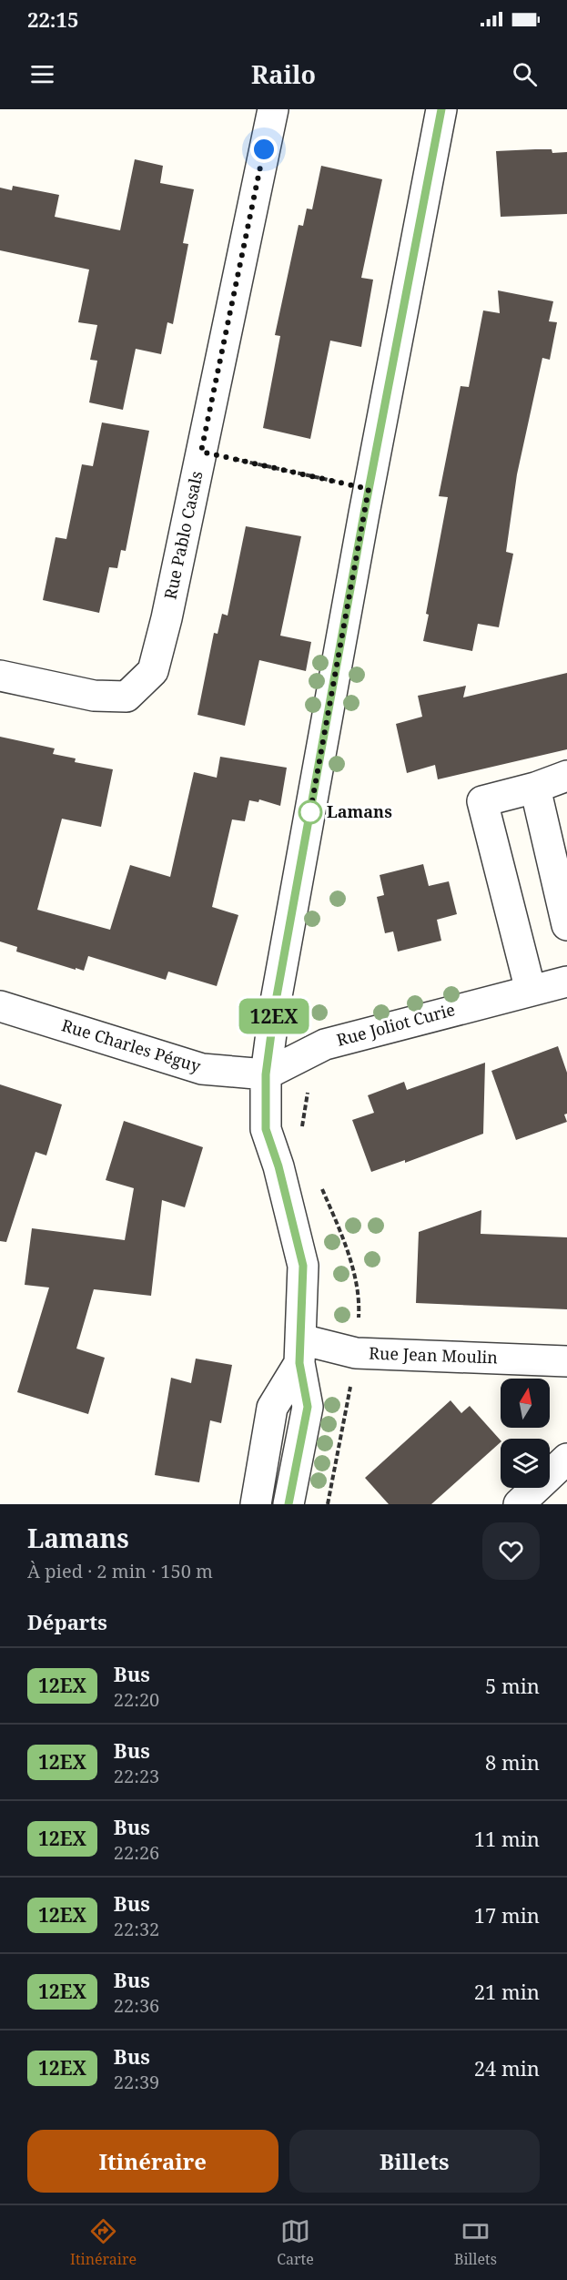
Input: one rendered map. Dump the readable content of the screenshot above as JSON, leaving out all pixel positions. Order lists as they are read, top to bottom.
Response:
{
  "streets": {
    "street": [
      "Rue Pablo Casals",
      "Rue Joliot Curie",
      "Rue Charles Péguy",
      "Rue Jean Moulin"
    ]
  },
  "crossings": [
    ["Rue Joliot Curie", "Rue Charles Péguy"]
  ],
  "places": ["Lamans"],
  "lines": ["bus line 12EX"],
  "north": "top",
  "page": {
    "status": "22:15",
    "header": "Railo",
    "on_map": "12EX",
    "heading": [
      ["Lamans", "À pied · 2 min · 150 m"],
      "Départs"
    ],
    "list": [
      {
        "mark": "12EX",
        "name": "Bus",
        "note": "22:20",
        "value": "5 min"
      },
      {
        "mark": "12EX",
        "name": "Bus",
        "note": "22:23",
        "value": "8 min"
      },
      {
        "mark": "12EX",
        "name": "Bus",
        "note": "22:26",
        "value": "11 min"
      },
      {
        "mark": "12EX",
        "name": "Bus",
        "note": "22:32",
        "value": "17 min"
      },
      {
        "mark": "12EX",
        "name": "Bus",
        "note": "22:36",
        "value": "21 min"
      },
      {
        "mark": "12EX",
        "name": "Bus",
        "note": "22:39",
        "value": "24 min"
      }
    ],
    "buttons": ["Itinéraire", "Billets"],
    "tabs": ["Itinéraire", "Carte", "Billets"]
  }
}
